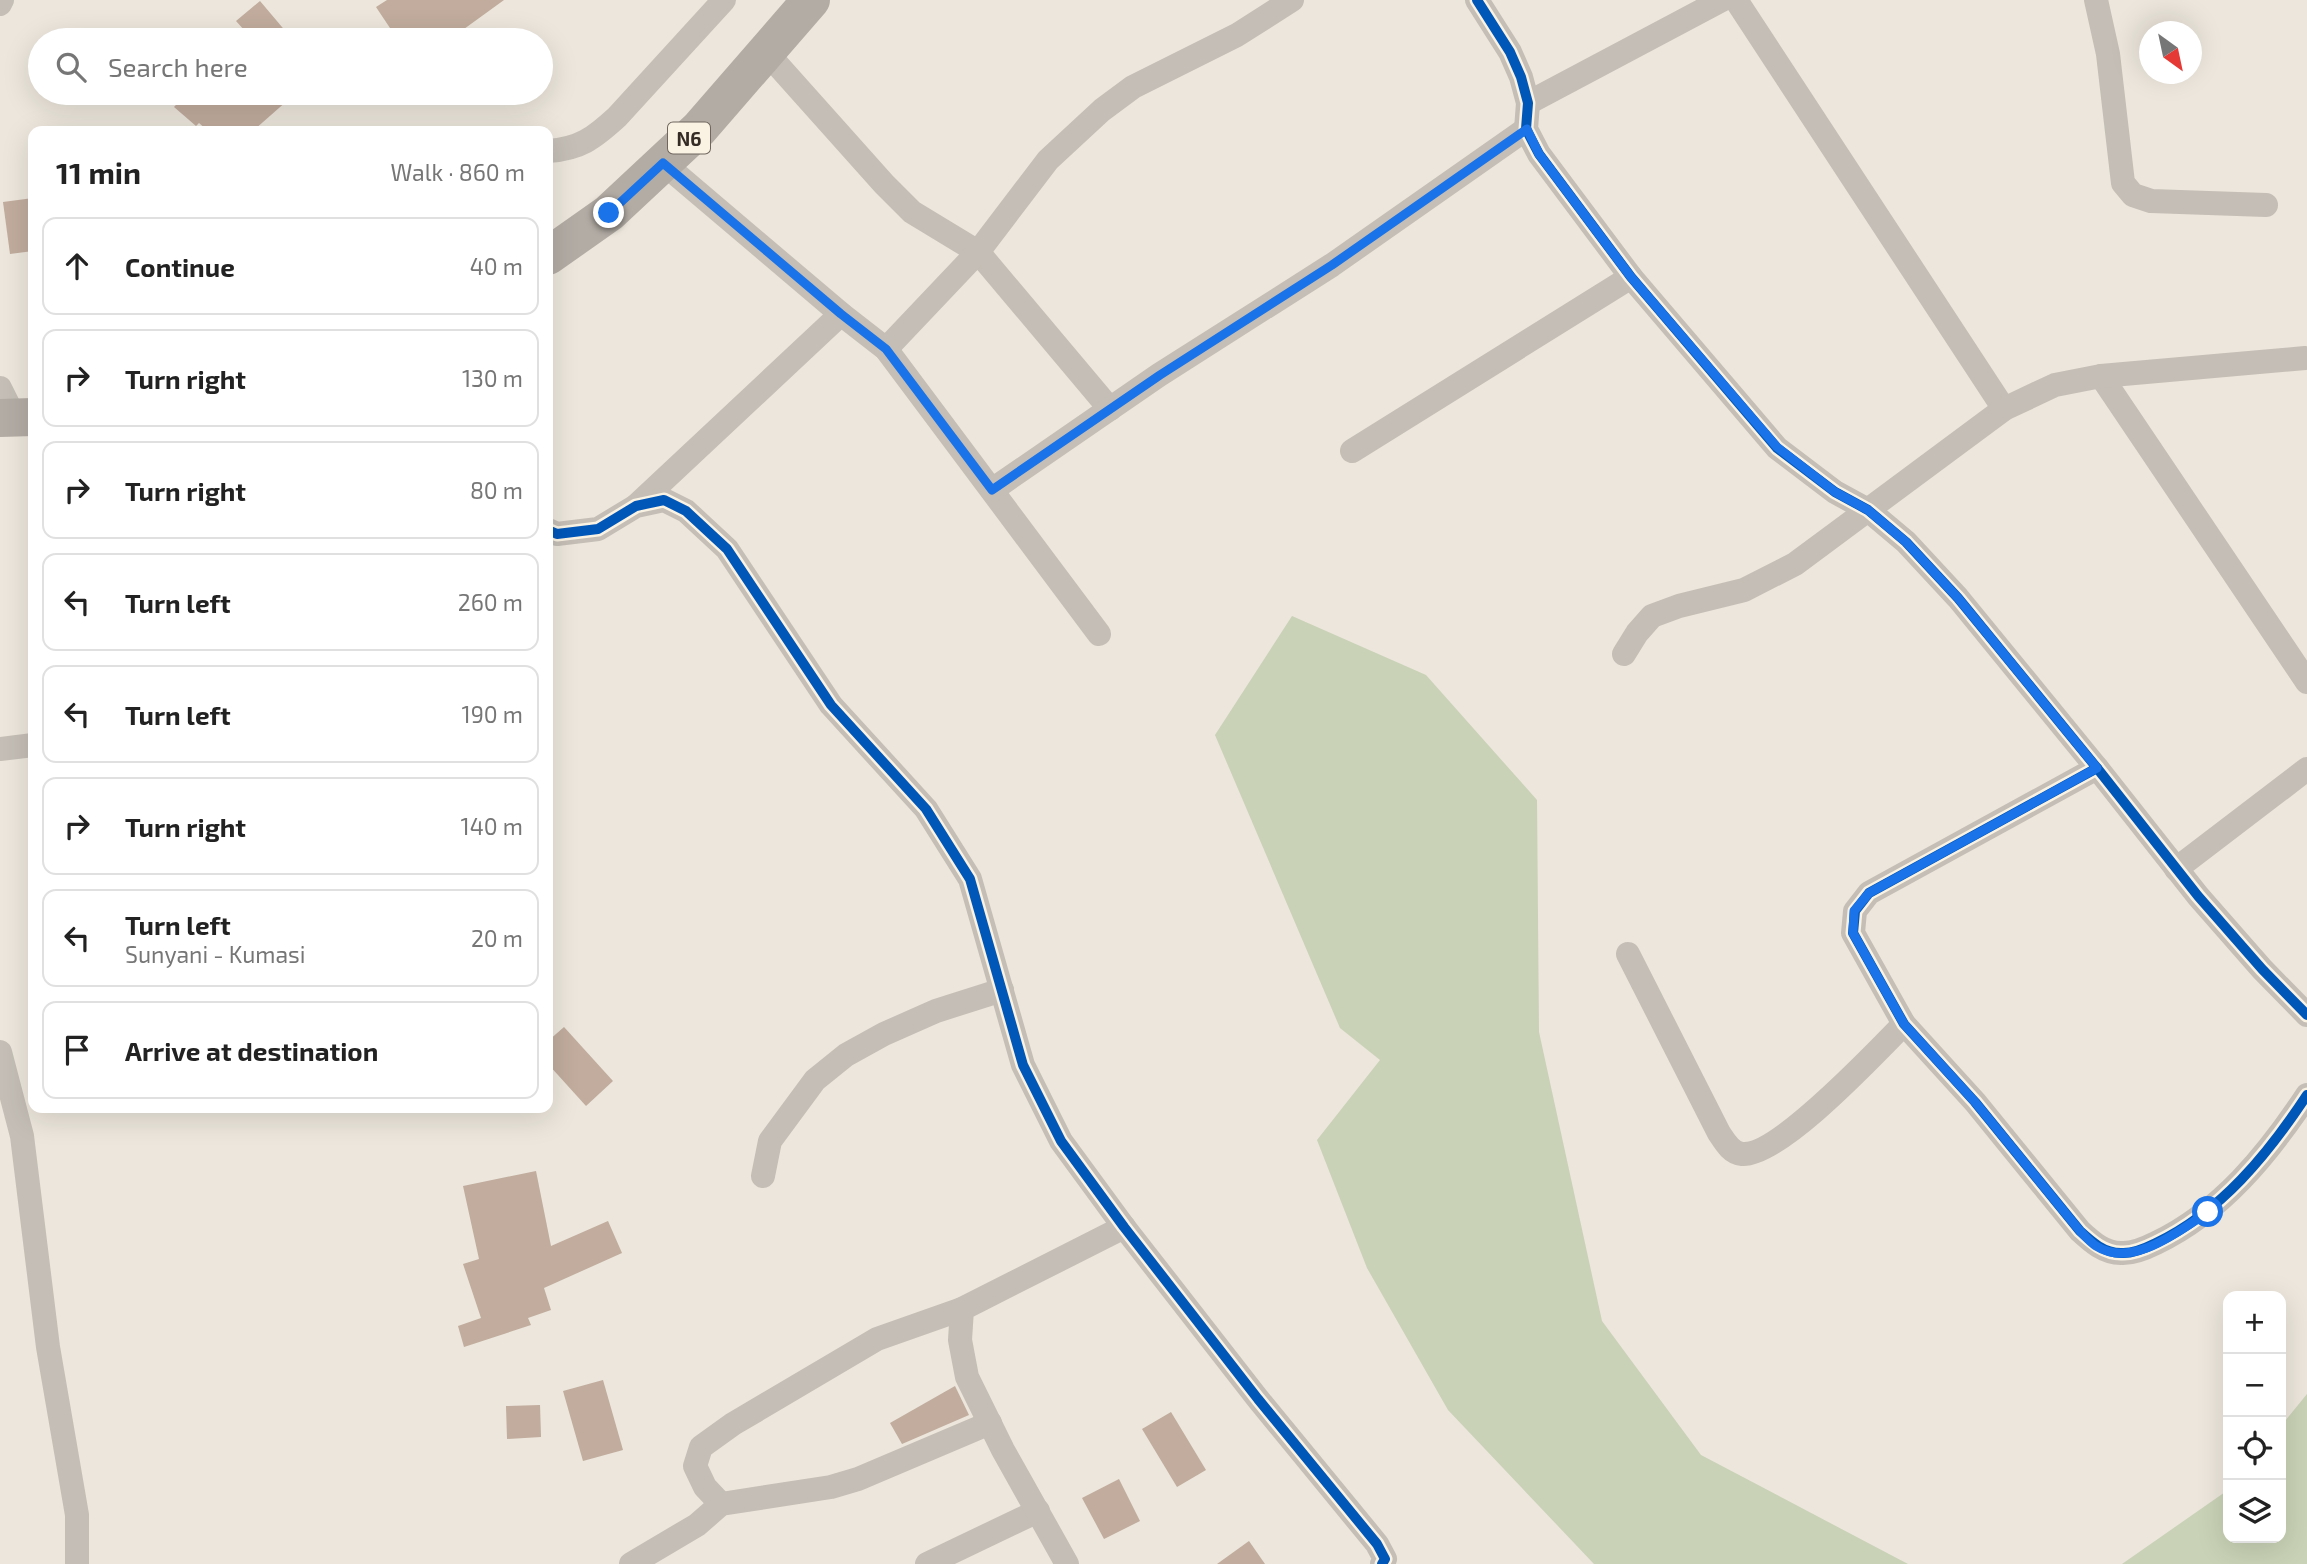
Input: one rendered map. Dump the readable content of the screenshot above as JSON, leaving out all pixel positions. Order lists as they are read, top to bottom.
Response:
{
  "streets": {
    "main road": ["N6"]
  },
  "north": "bottom right",
  "page": {
    "search": "Search here",
    "heading": ["11 min", "Walk · 860 m"],
    "list": [
      ["Continue", "40 m"],
      ["Turn right", "130 m"],
      ["Turn right", "80 m"],
      ["Turn left", "260 m"],
      ["Turn left", "190 m"],
      ["Turn right", "140 m"],
      ["Turn left", "Sunyani - Kumasi", "20 m"],
      "Arrive at destination"
    ],
    "map_buttons": ["+", "−"]
  }
}
